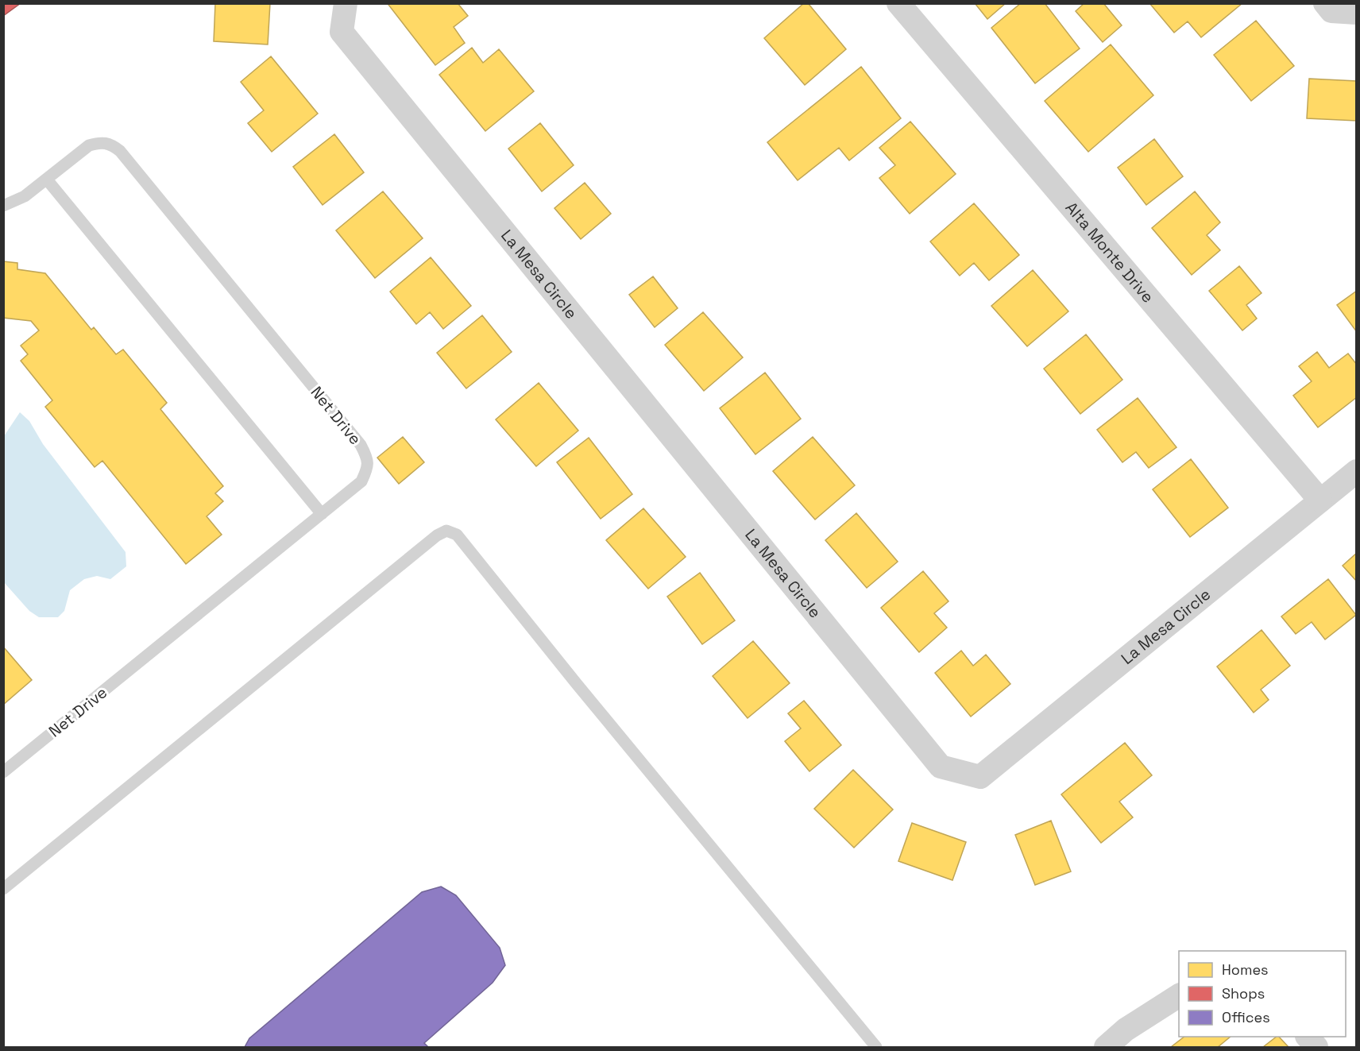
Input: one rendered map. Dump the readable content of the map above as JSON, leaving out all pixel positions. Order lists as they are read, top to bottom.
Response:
{
  "streets": {
    "street": ["Alta Monte Drive", "La Mesa Circle"],
    "lane": ["Net Drive"]
  },
  "crossings": [
    ["Alta Monte Drive", "La Mesa Circle"]
  ],
  "legend": ["Homes", "Shops", "Offices"]
}
